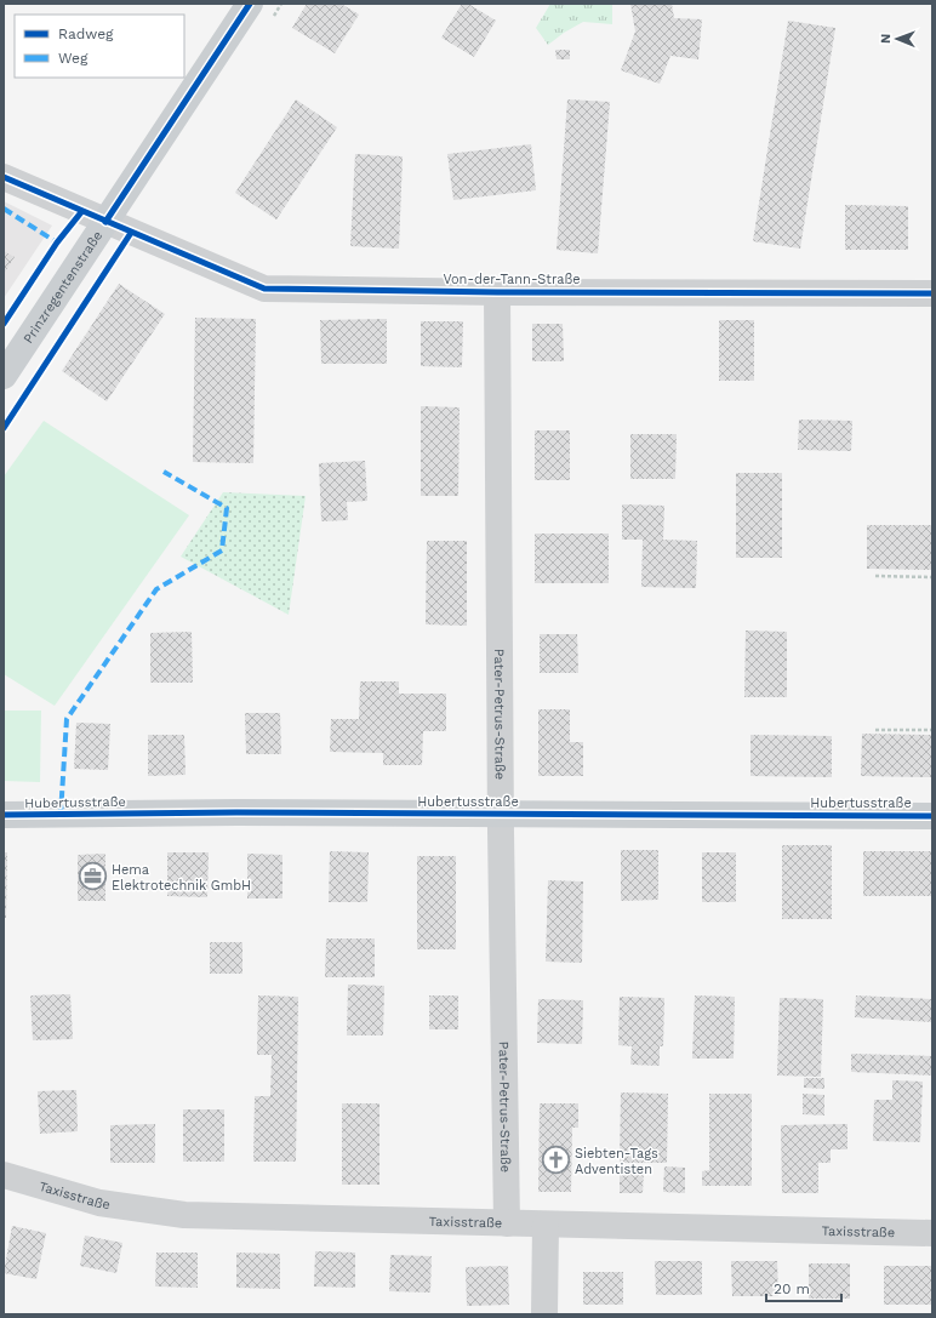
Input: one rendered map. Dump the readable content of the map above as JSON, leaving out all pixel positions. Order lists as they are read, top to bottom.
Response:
{
  "streets": {
    "main road": ["Prinzregentenstraße", "Hubertusstraße"],
    "street": ["Von-der-Tann-Straße", "Pater-Petrus-Straße", "Taxisstraße"]
  },
  "crossings": [
    ["Von-der-Tann-Straße", "Prinzregentenstraße"],
    ["Von-der-Tann-Straße", "Pater-Petrus-Straße"],
    ["Pater-Petrus-Straße", "Hubertusstraße"],
    ["Pater-Petrus-Straße", "Taxisstraße"]
  ],
  "places": {
    "office": ["Hema Elektrotechnik GmbH"],
    "church": ["Siebten-Tags Adventisten"]
  },
  "legend": ["Radweg", "Weg"],
  "scale_bar": "20 m",
  "north": "left"
}
